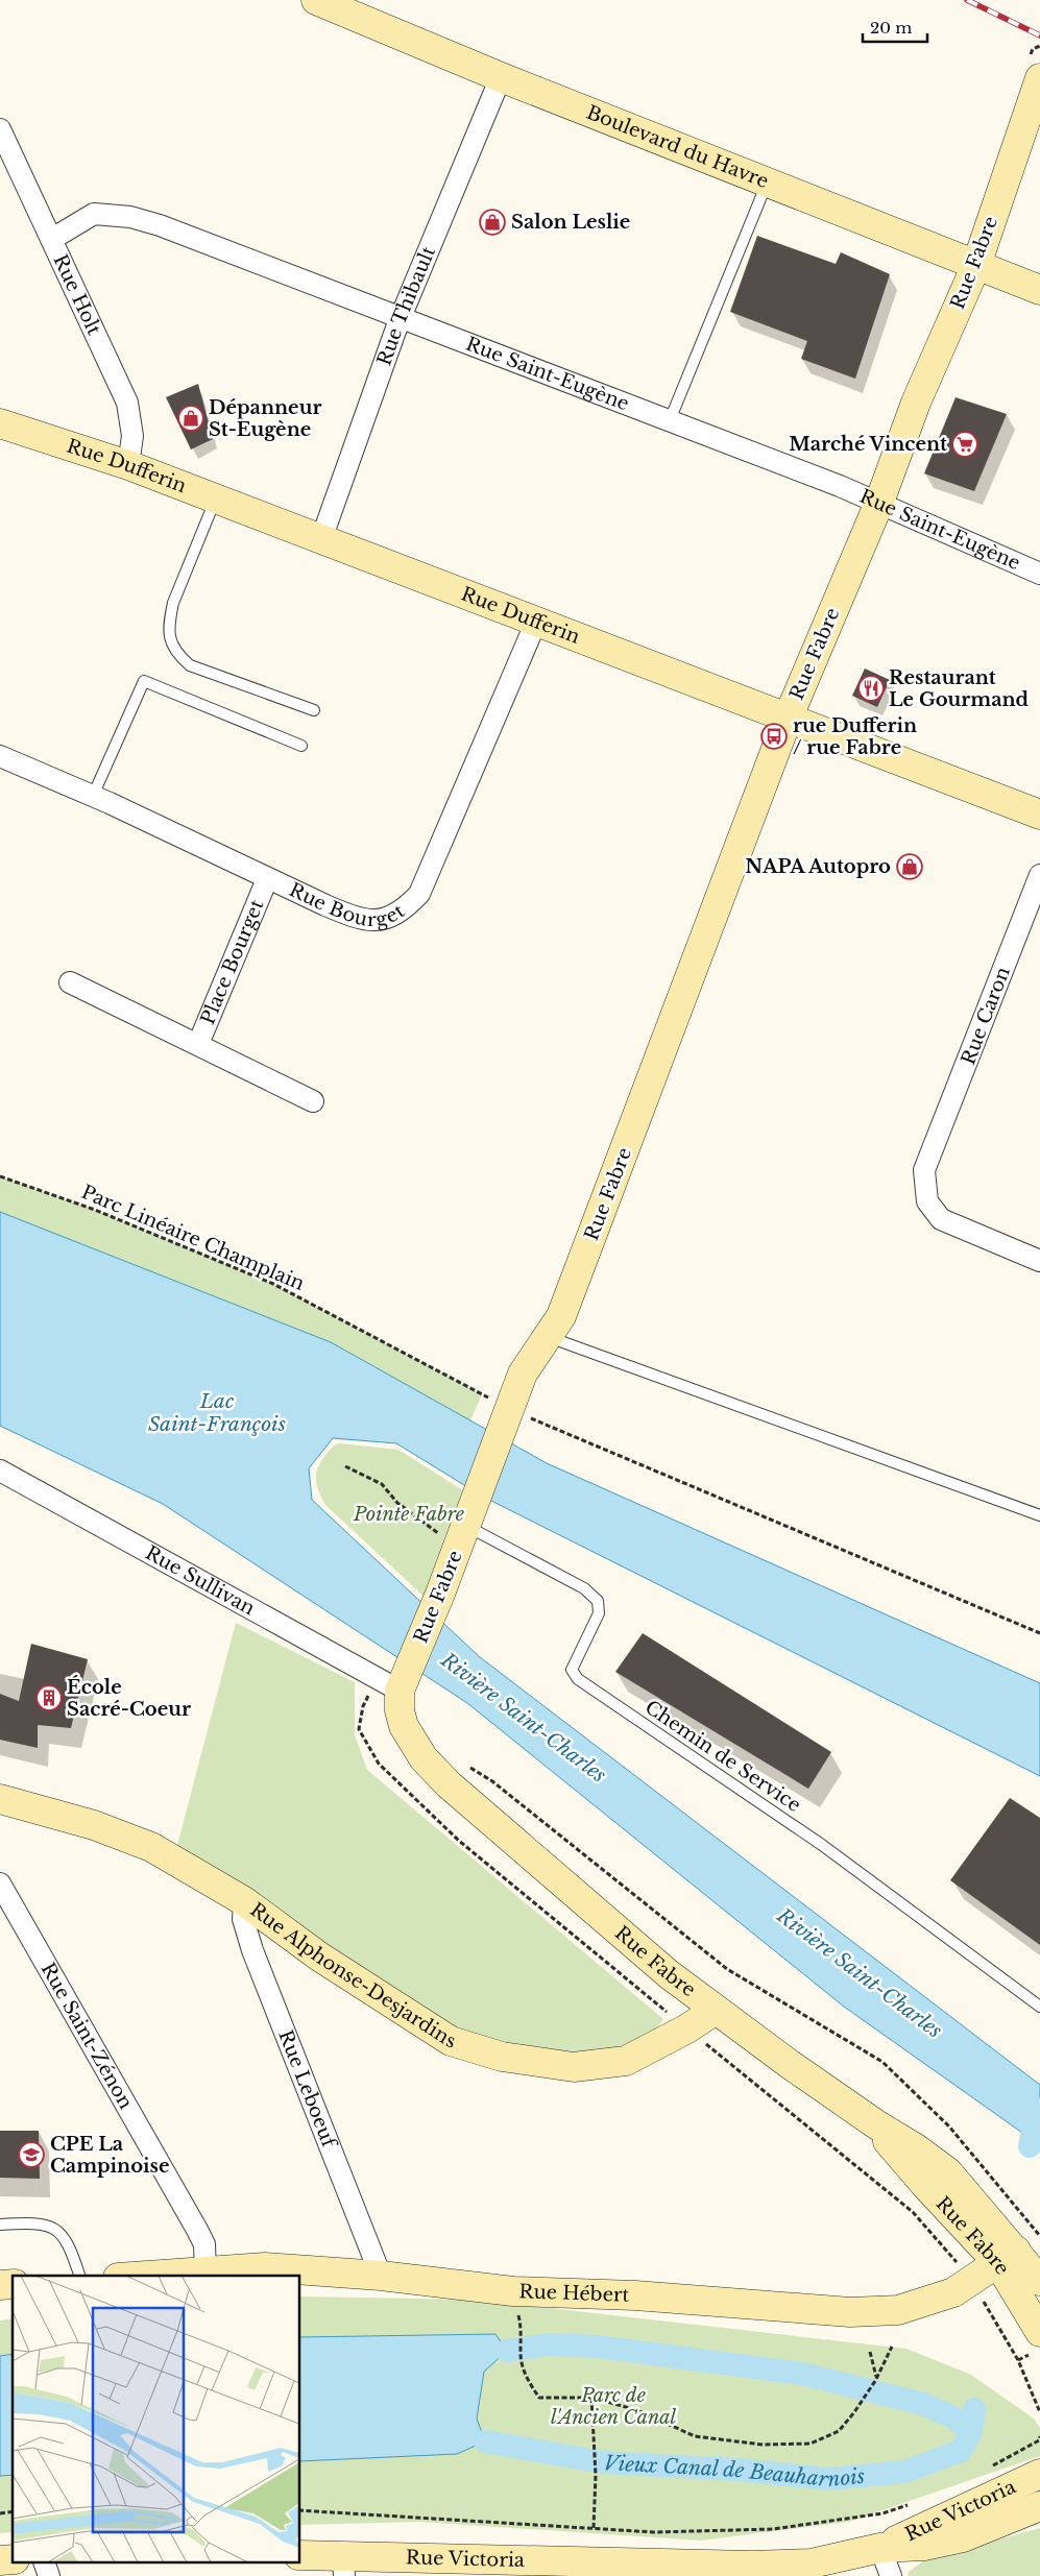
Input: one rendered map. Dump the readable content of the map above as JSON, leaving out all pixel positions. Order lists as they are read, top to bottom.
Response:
{
  "streets": {
    "street": [
      "Boulevard du Havre",
      "Rue Fabre",
      "Rue Holt",
      "Rue Thibault",
      "Rue Saint-Eugène",
      "Rue Dufferin",
      "Rue Bourget",
      "Place Bourget",
      "Rue Caron",
      "Rue Sullivan",
      "Rue Alphonse-Desjardins",
      "Rue Saint-Zénon",
      "Rue Leboeuf",
      "Rue Hébert",
      "Rue Victoria"
    ],
    "lane": ["Chemin de Service"],
    "path": ["Parc Linéaire Champlain"]
  },
  "crossings": [
    ["Boulevard du Havre", "Rue Fabre"],
    ["Boulevard du Havre", "Rue Thibault"],
    ["Rue Fabre", "Rue Saint-Eugène"],
    ["Rue Fabre", "Rue Dufferin"],
    ["Rue Fabre", "Parc Linéaire Champlain"],
    ["Rue Fabre", "Rue Sullivan"],
    ["Rue Fabre", "Chemin de Service"],
    ["Rue Fabre", "Rue Alphonse-Desjardins"],
    ["Rue Fabre", "Rue Hébert"],
    ["Rue Holt", "Rue Saint-Eugène"],
    ["Rue Holt", "Rue Dufferin"],
    ["Rue Thibault", "Rue Saint-Eugène"],
    ["Rue Thibault", "Rue Dufferin"],
    ["Rue Dufferin", "Rue Bourget"],
    ["Rue Bourget", "Place Bourget"],
    ["Rue Alphonse-Desjardins", "Rue Leboeuf"],
    ["Rue Saint-Zénon", "Rue Hébert"],
    ["Rue Leboeuf", "Rue Hébert"]
  ],
  "water": ["Lac Saint-François", "Rivière Saint-Charles", "Vieux Canal de Beauharnois"],
  "parks": ["Pointe Fabre", "Parc de l'Ancien Canal"],
  "places": {
    "shop": ["Salon Leslie", "Dépanneur St-Eugène", "NAPA Autopro"],
    "supermarket": ["Marché Vincent"],
    "restaurant": ["Restaurant Le Gourmand"],
    "bus stop": ["rue Dufferin / rue Fabre"],
    "building": ["École Sacré-Coeur"],
    "school or university": ["CPE La Campinoise"]
  },
  "scale_bar": "20 m"
}
